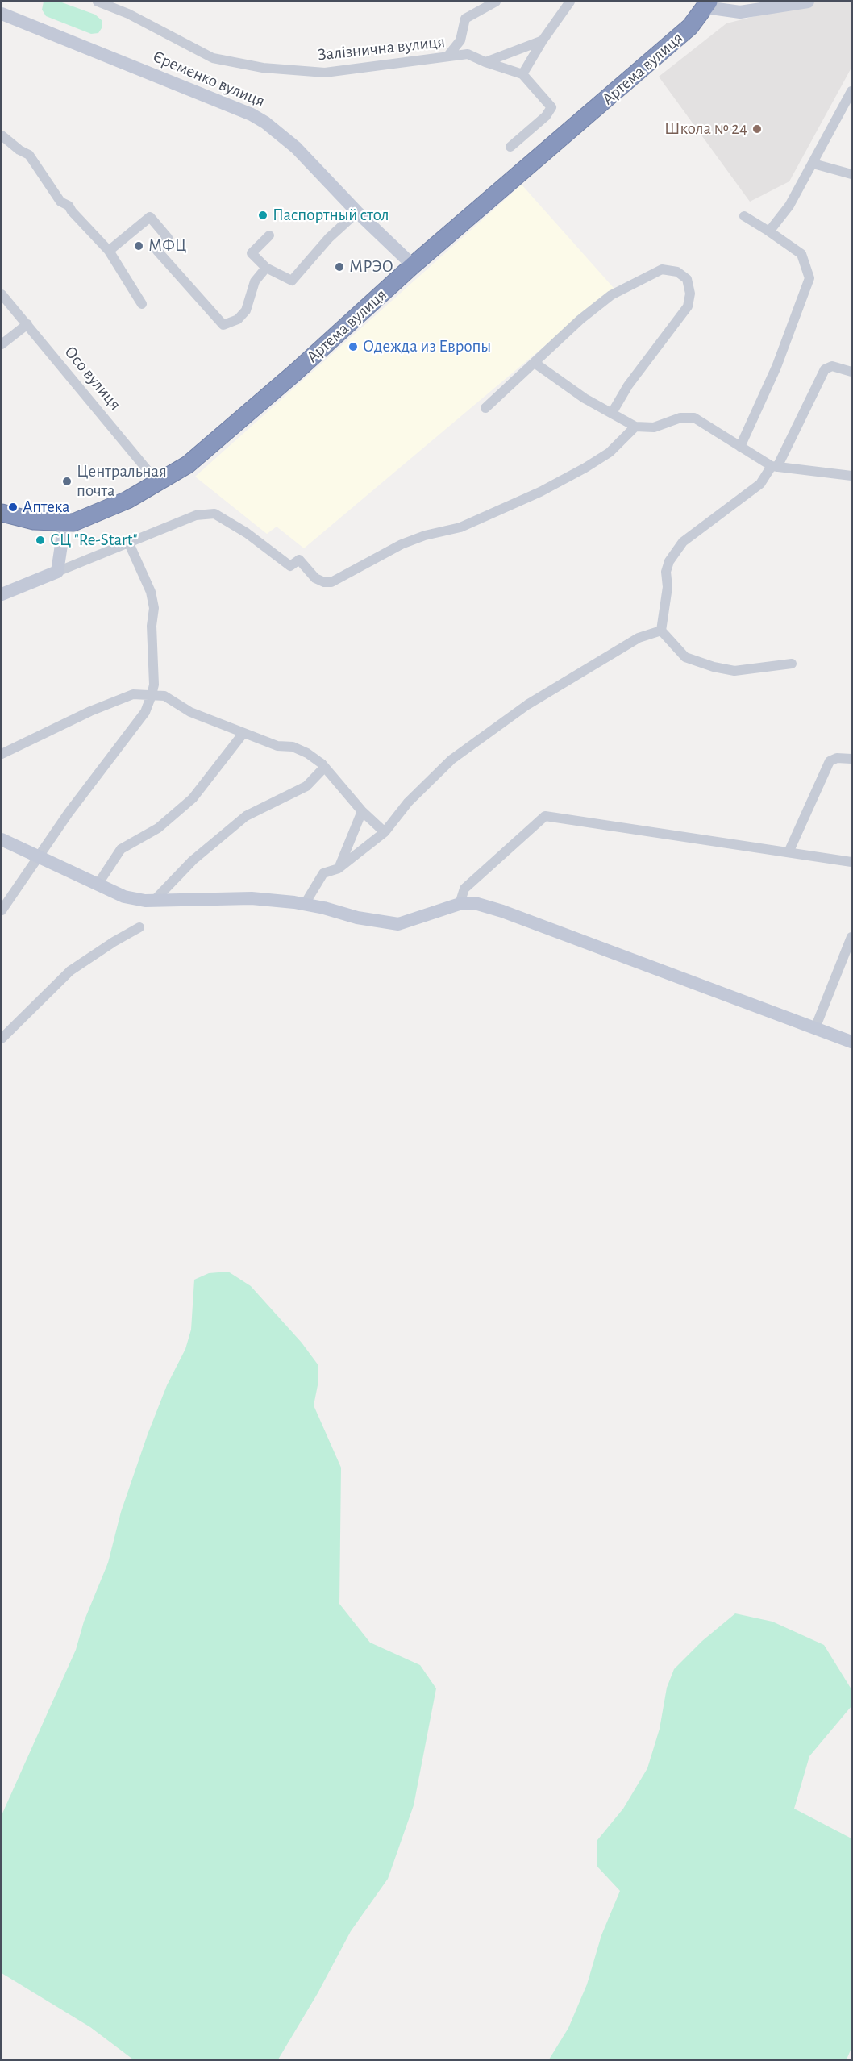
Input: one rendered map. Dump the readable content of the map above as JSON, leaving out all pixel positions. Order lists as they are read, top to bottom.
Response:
{
  "streets": {
    "highway": ["Артема вулиця"],
    "street": ["Залізнична вулиця", "Єременко вулиця", "Осо вулиця"]
  },
  "crossings": [
    ["Артема вулиця", "Єременко вулиця"],
    ["Артема вулиця", "Осо вулиця"]
  ],
  "places": [
    "Школа № 24",
    "Паспортный стол",
    "МФЦ",
    "МРЭО",
    "Одежда из Европы",
    "Центральная почта",
    "Аптека",
    "СЦ \"Re-Start\""
  ]
}
